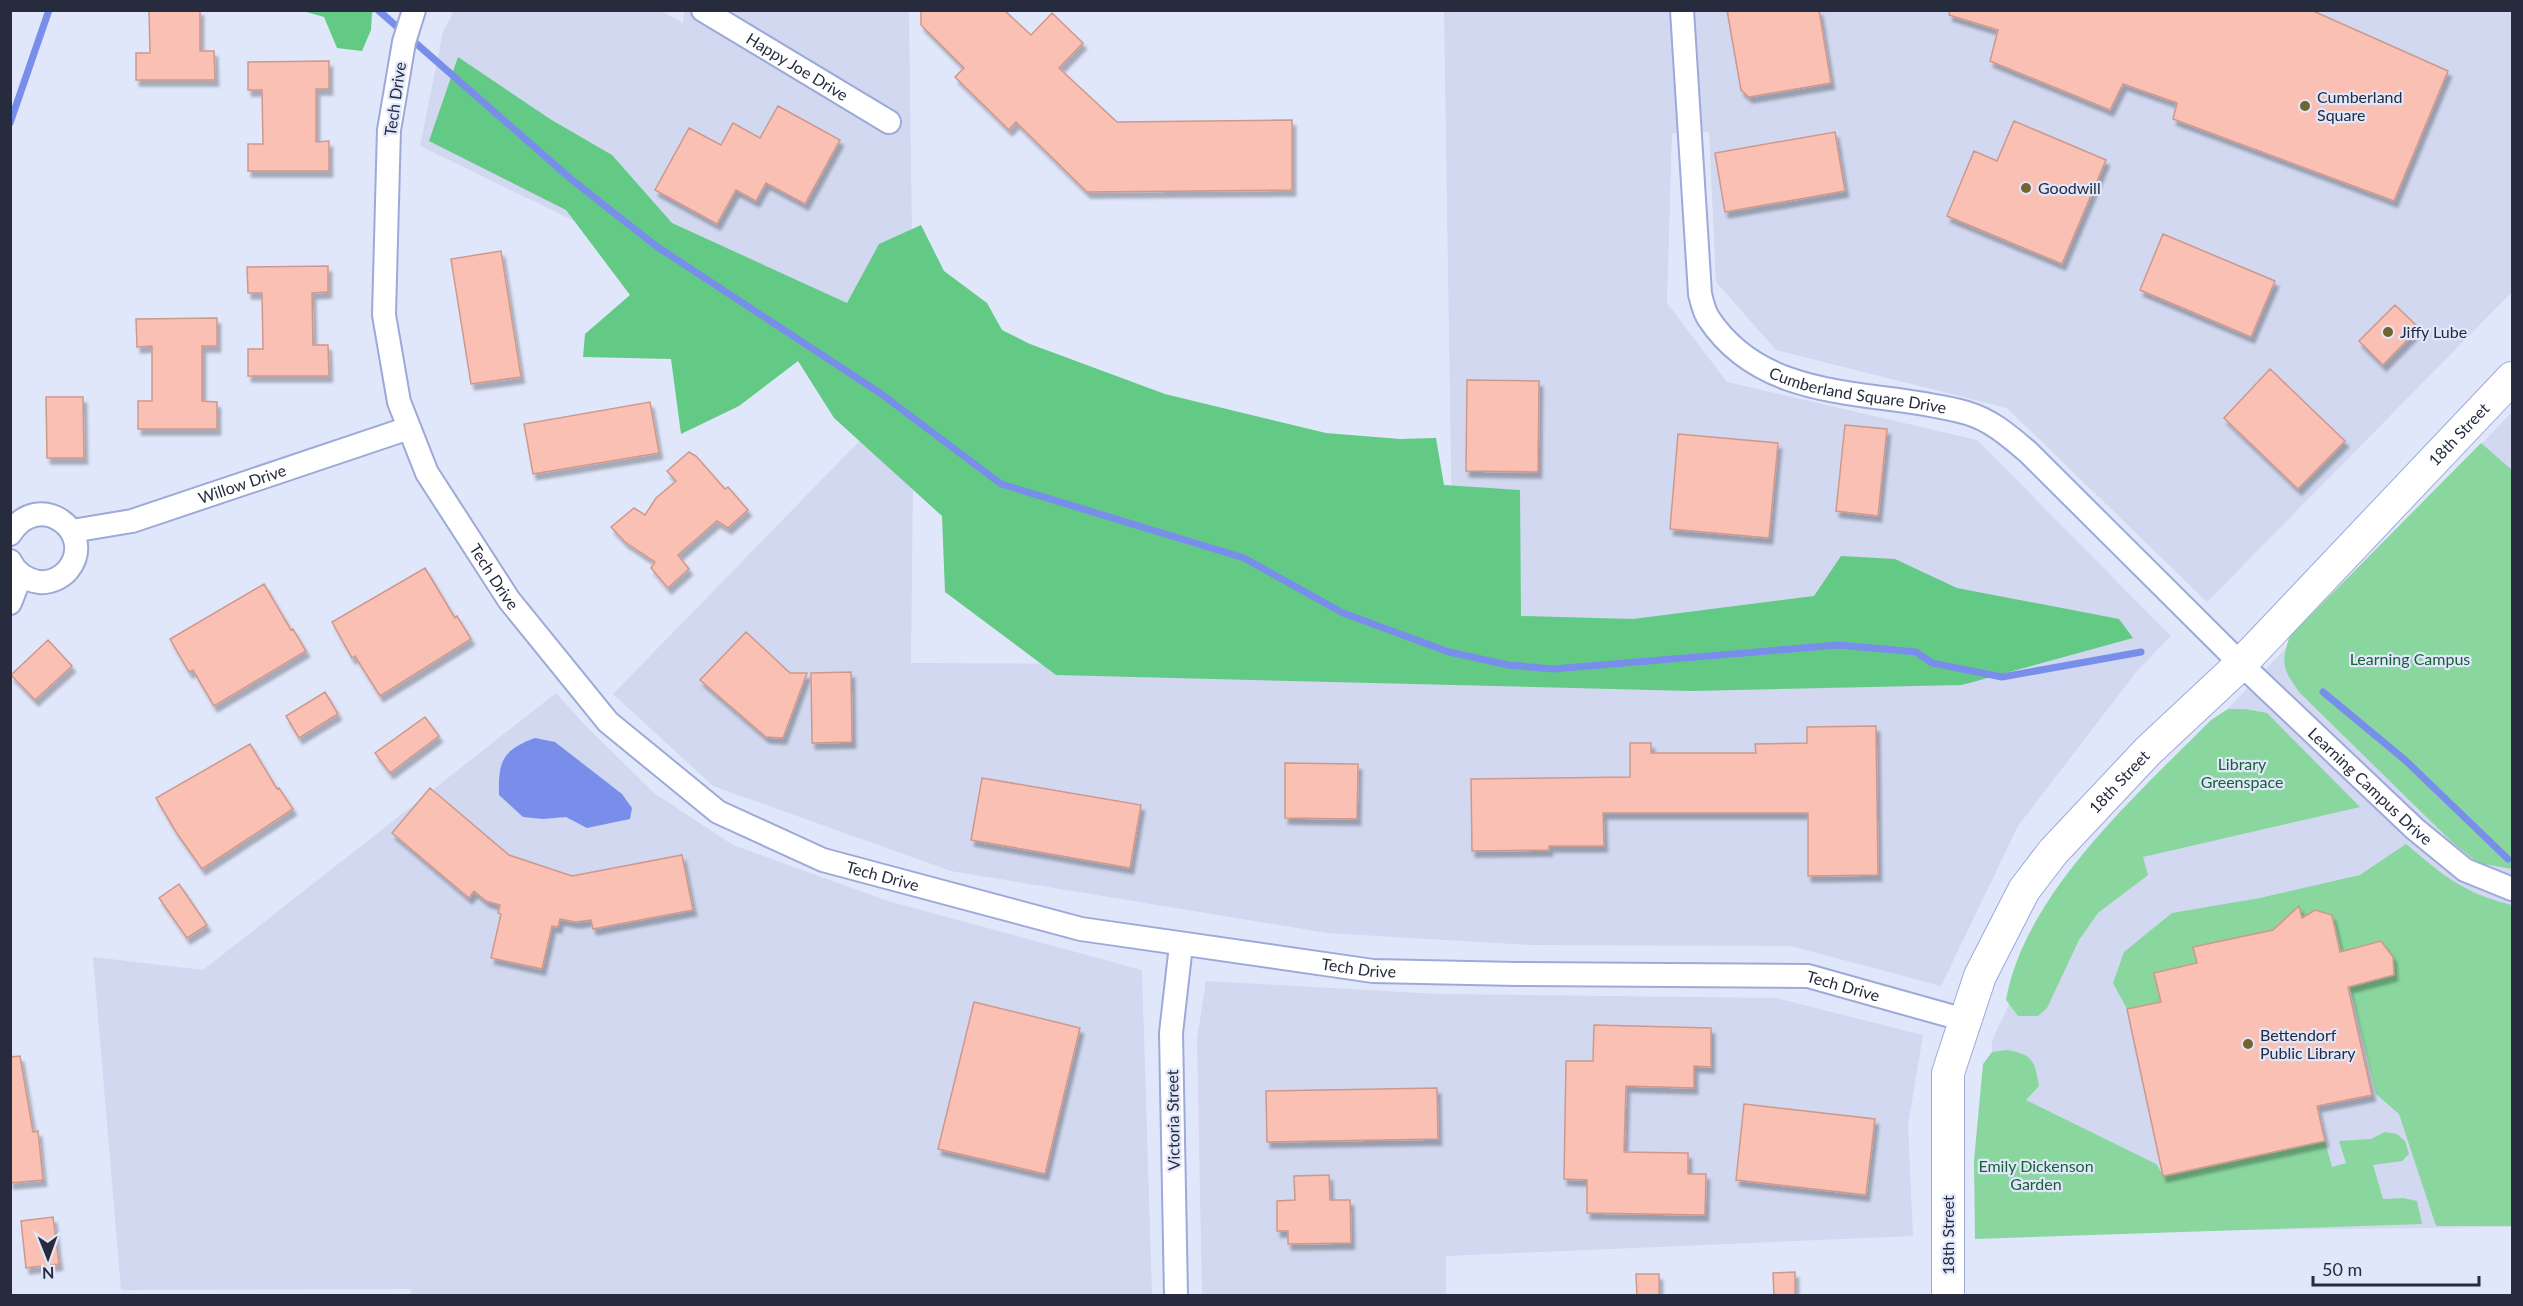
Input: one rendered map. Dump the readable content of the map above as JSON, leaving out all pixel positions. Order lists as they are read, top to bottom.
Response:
{
  "streets": {
    "street": [
      "Happy Joe Drive",
      "Tech Drive",
      "Cumberland Square Drive",
      "18th Street",
      "Willow Drive",
      "Learning Campus Drive",
      "Victoria Street"
    ]
  },
  "crossings": [
    ["Tech Drive", "18th Street"],
    ["Tech Drive", "Willow Drive"],
    ["Tech Drive", "Victoria Street"],
    ["Cumberland Square Drive", "18th Street"],
    ["Cumberland Square Drive", "Learning Campus Drive"],
    ["18th Street", "Learning Campus Drive"]
  ],
  "parks": ["Learning Campus", "Library Greenspace", "Emily Dickenson Garden"],
  "places": [
    "Cumberland Square",
    "Goodwill",
    "Jiffy Lube",
    "Bettendorf Public Library"
  ],
  "scale_bar": "50 m",
  "north": "bottom"
}
